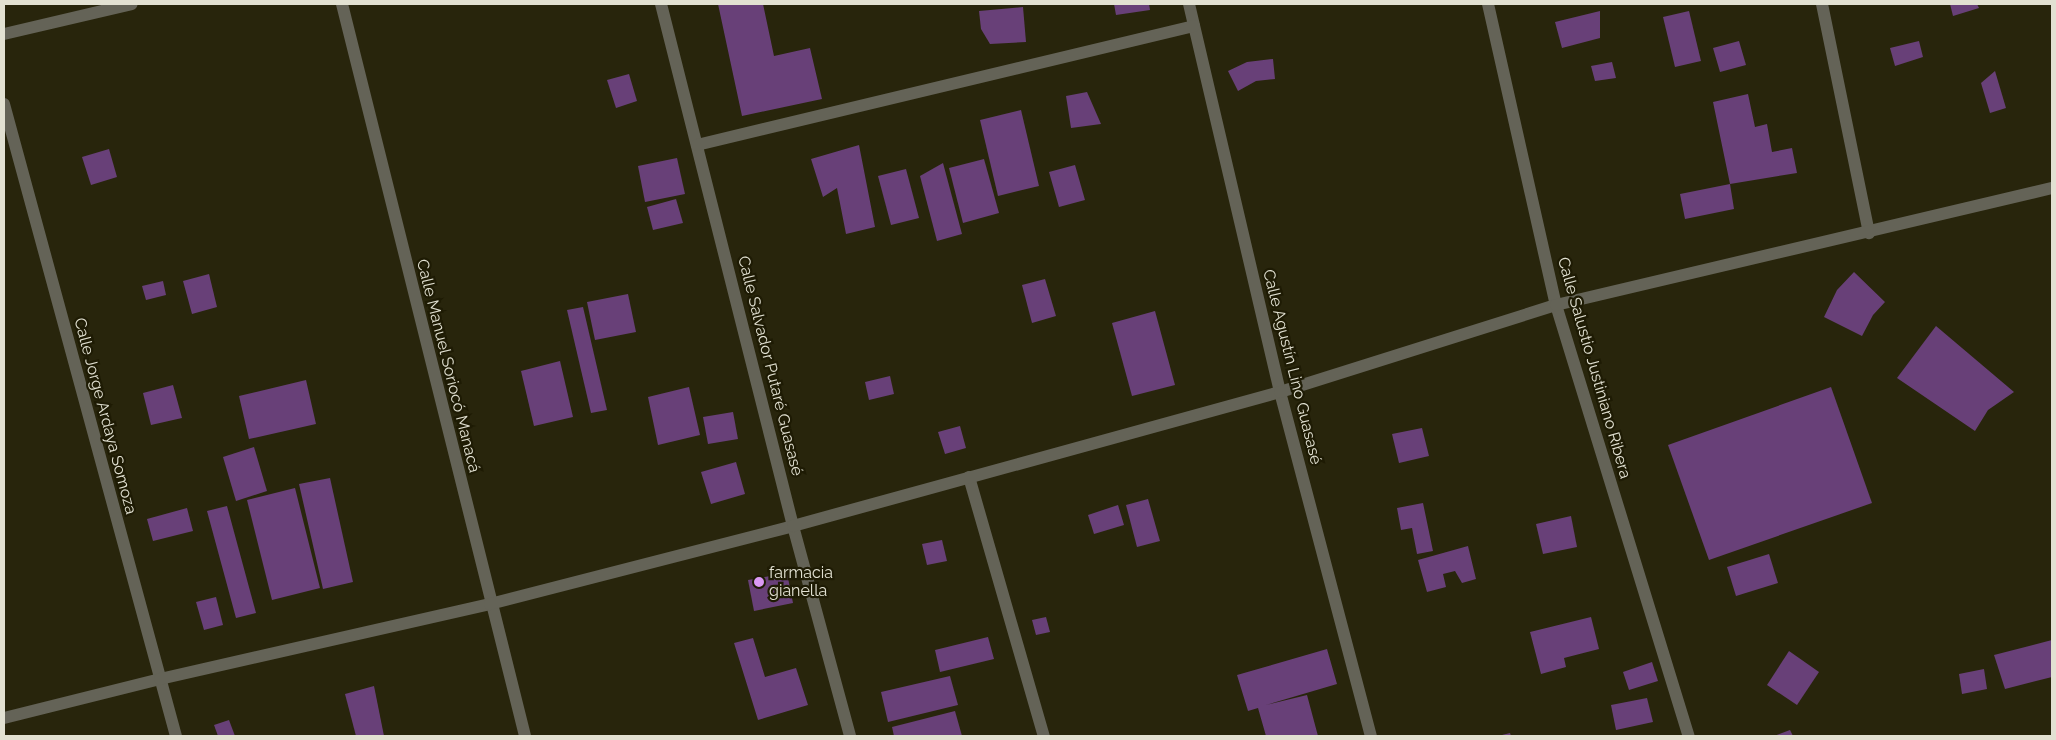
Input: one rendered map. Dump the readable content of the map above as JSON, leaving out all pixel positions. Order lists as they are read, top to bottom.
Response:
{
  "streets": {
    "street": [
      "Calle Manuel Soriocó Manacá",
      "Calle Salvador Putaré Guasasé",
      "Calle Agustín Lino Guasasé",
      "Calle Salustio Justiniano Ribera",
      "Calle Jorge Ardaya Somoza"
    ]
  },
  "places": ["farmacia gianella"]
}
